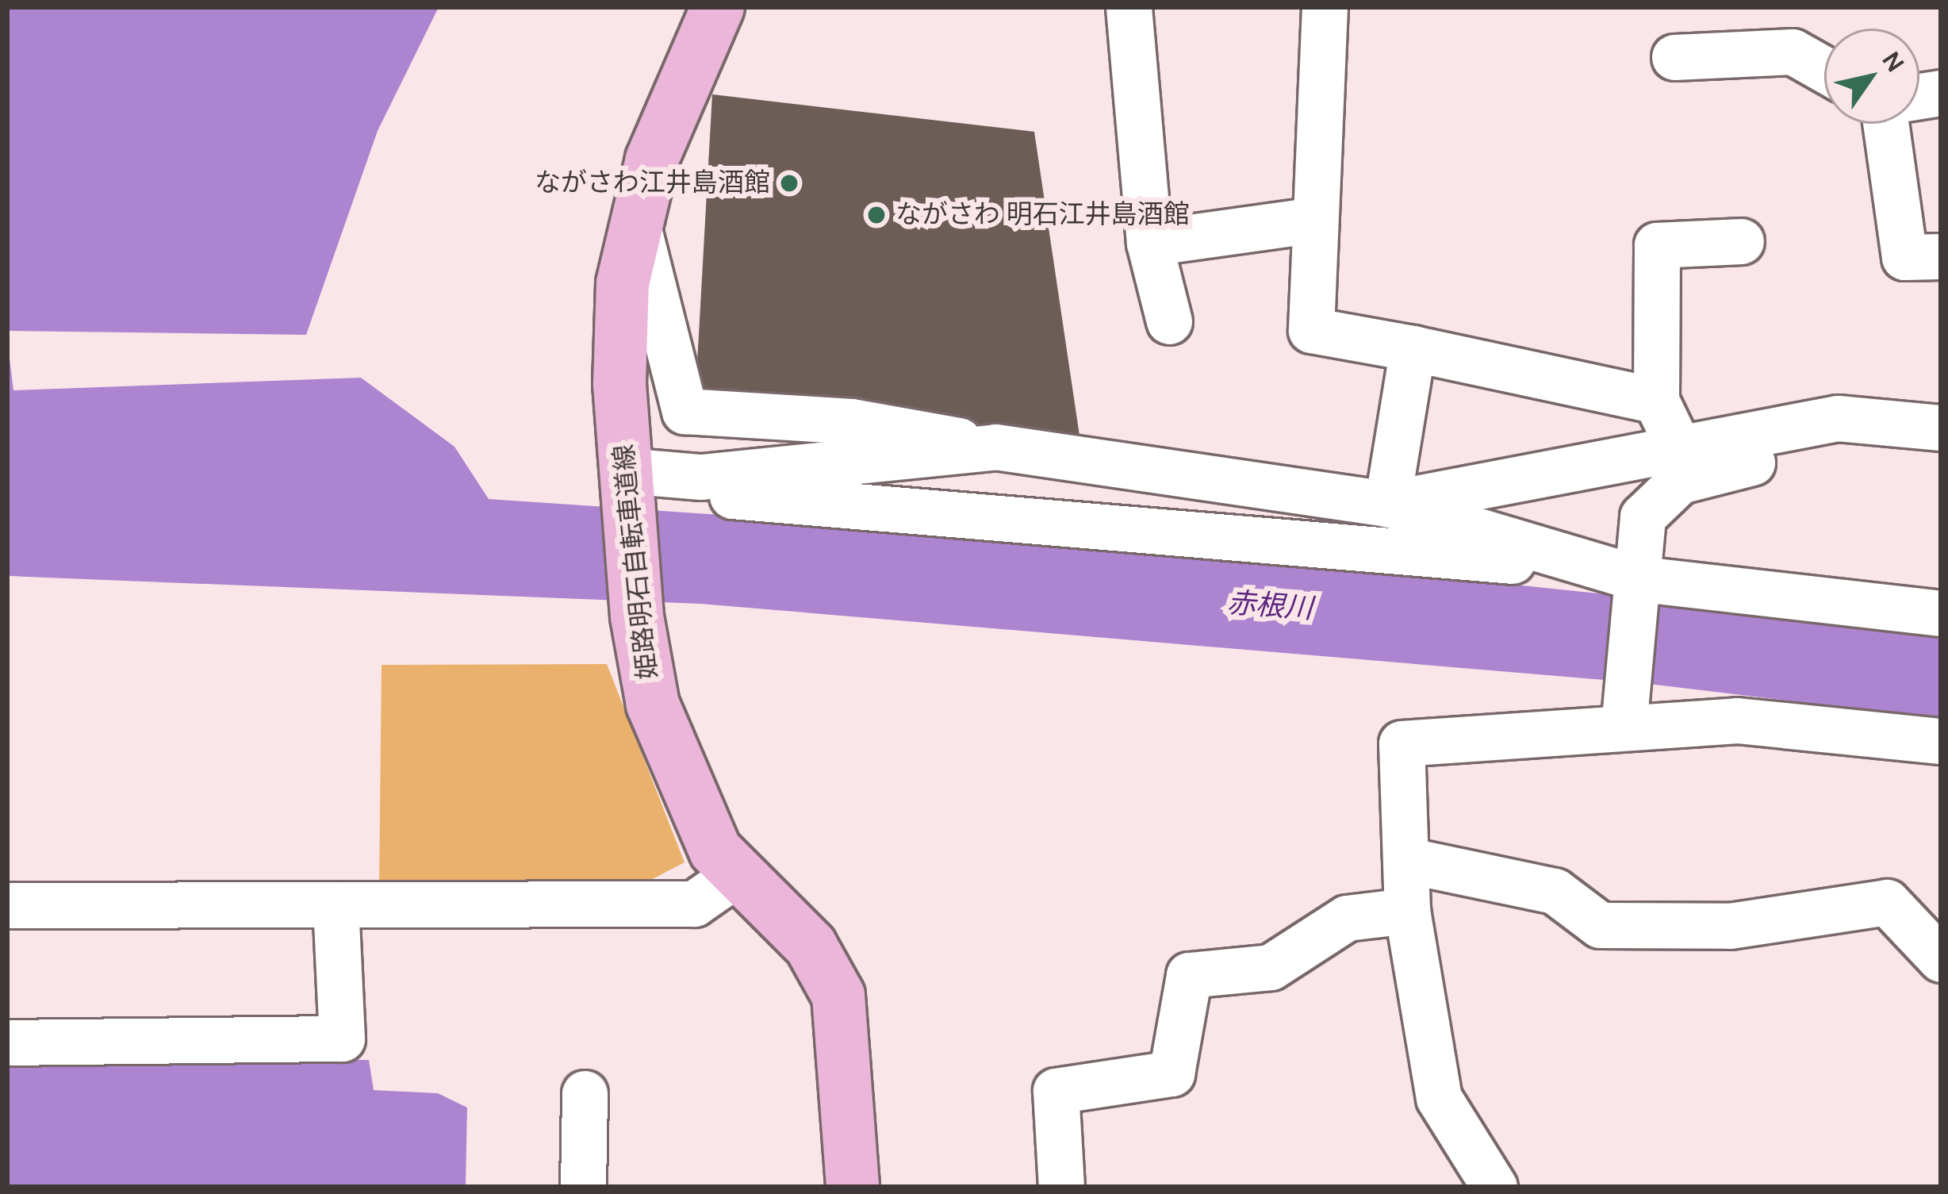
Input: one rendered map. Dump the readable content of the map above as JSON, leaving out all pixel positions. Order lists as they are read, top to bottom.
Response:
{
  "streets": {
    "main road": ["姫路明石自転車道線"]
  },
  "water": ["赤根川"],
  "places": ["ながさわ江井島酒館", "ながさわ 明石江井島酒館"],
  "north": "top right"
}
